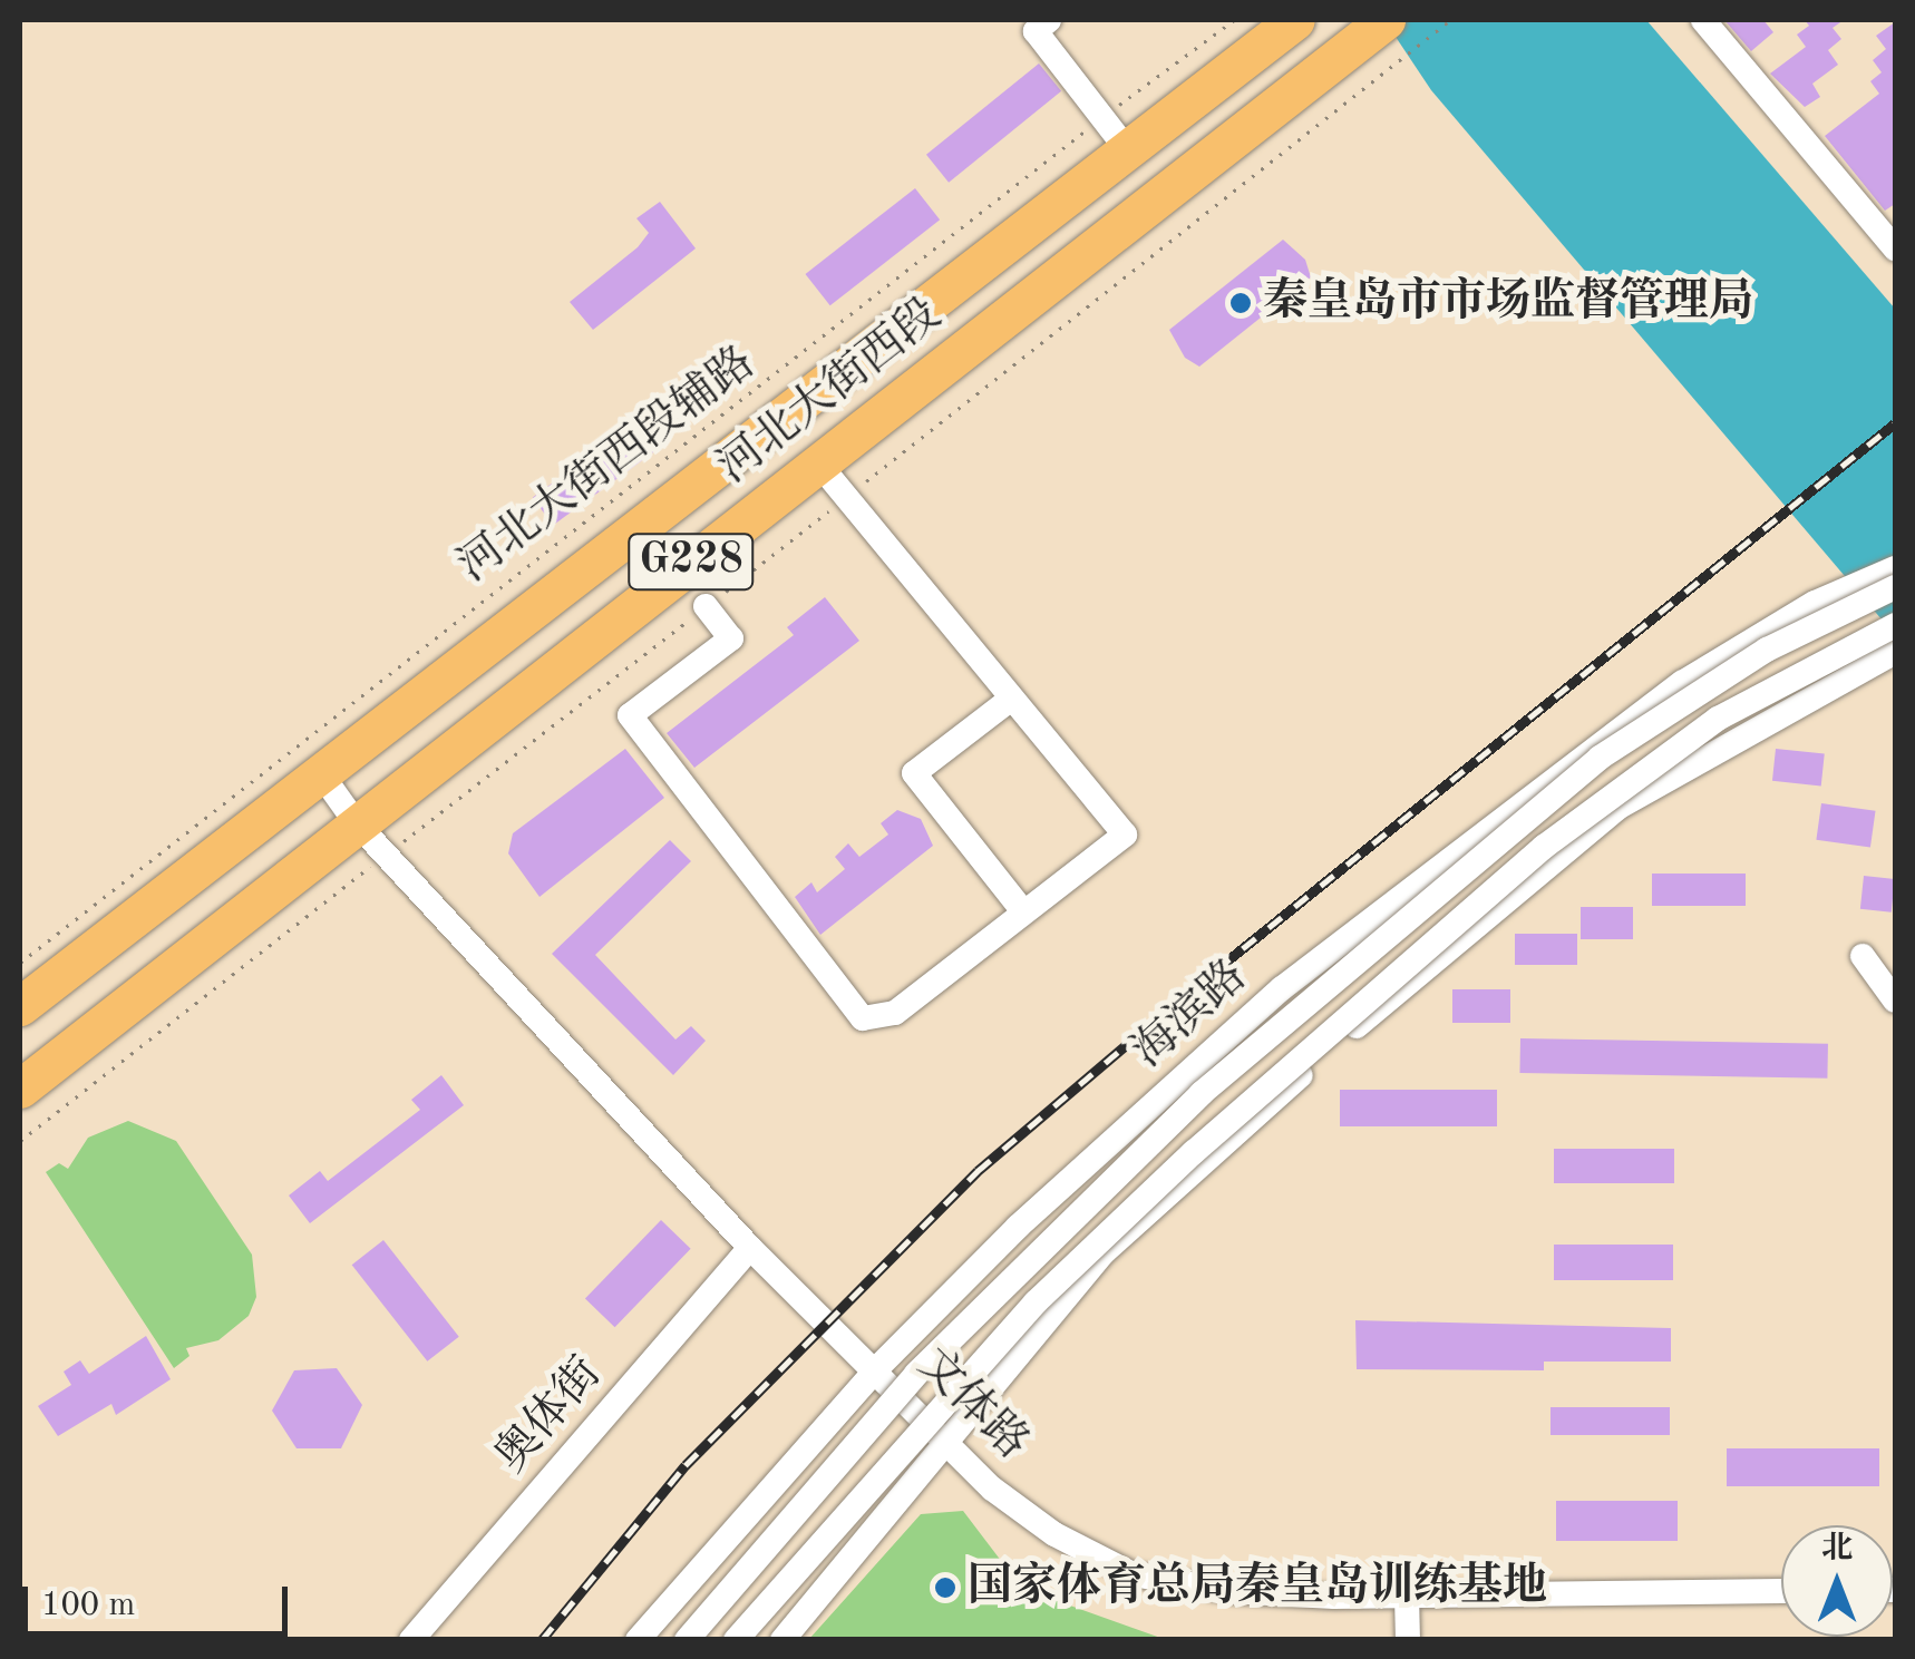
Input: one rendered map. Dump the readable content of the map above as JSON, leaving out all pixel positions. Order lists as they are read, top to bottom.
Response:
{
  "streets": {
    "highway": ["河北大街西段", "G228"],
    "street": ["海滨路", "文体路", "奥体街"],
    "path": ["河北大街西段辅路"]
  },
  "crossings": [
    ["河北大街西段", "文体路"],
    ["海滨路", "文体路"],
    ["文体路", "奥体街"]
  ],
  "places": ["秦皇岛市市场监督管理局", "国家体育总局秦皇岛训练基地"],
  "scale_bar": "100 m",
  "north": "top"
}
